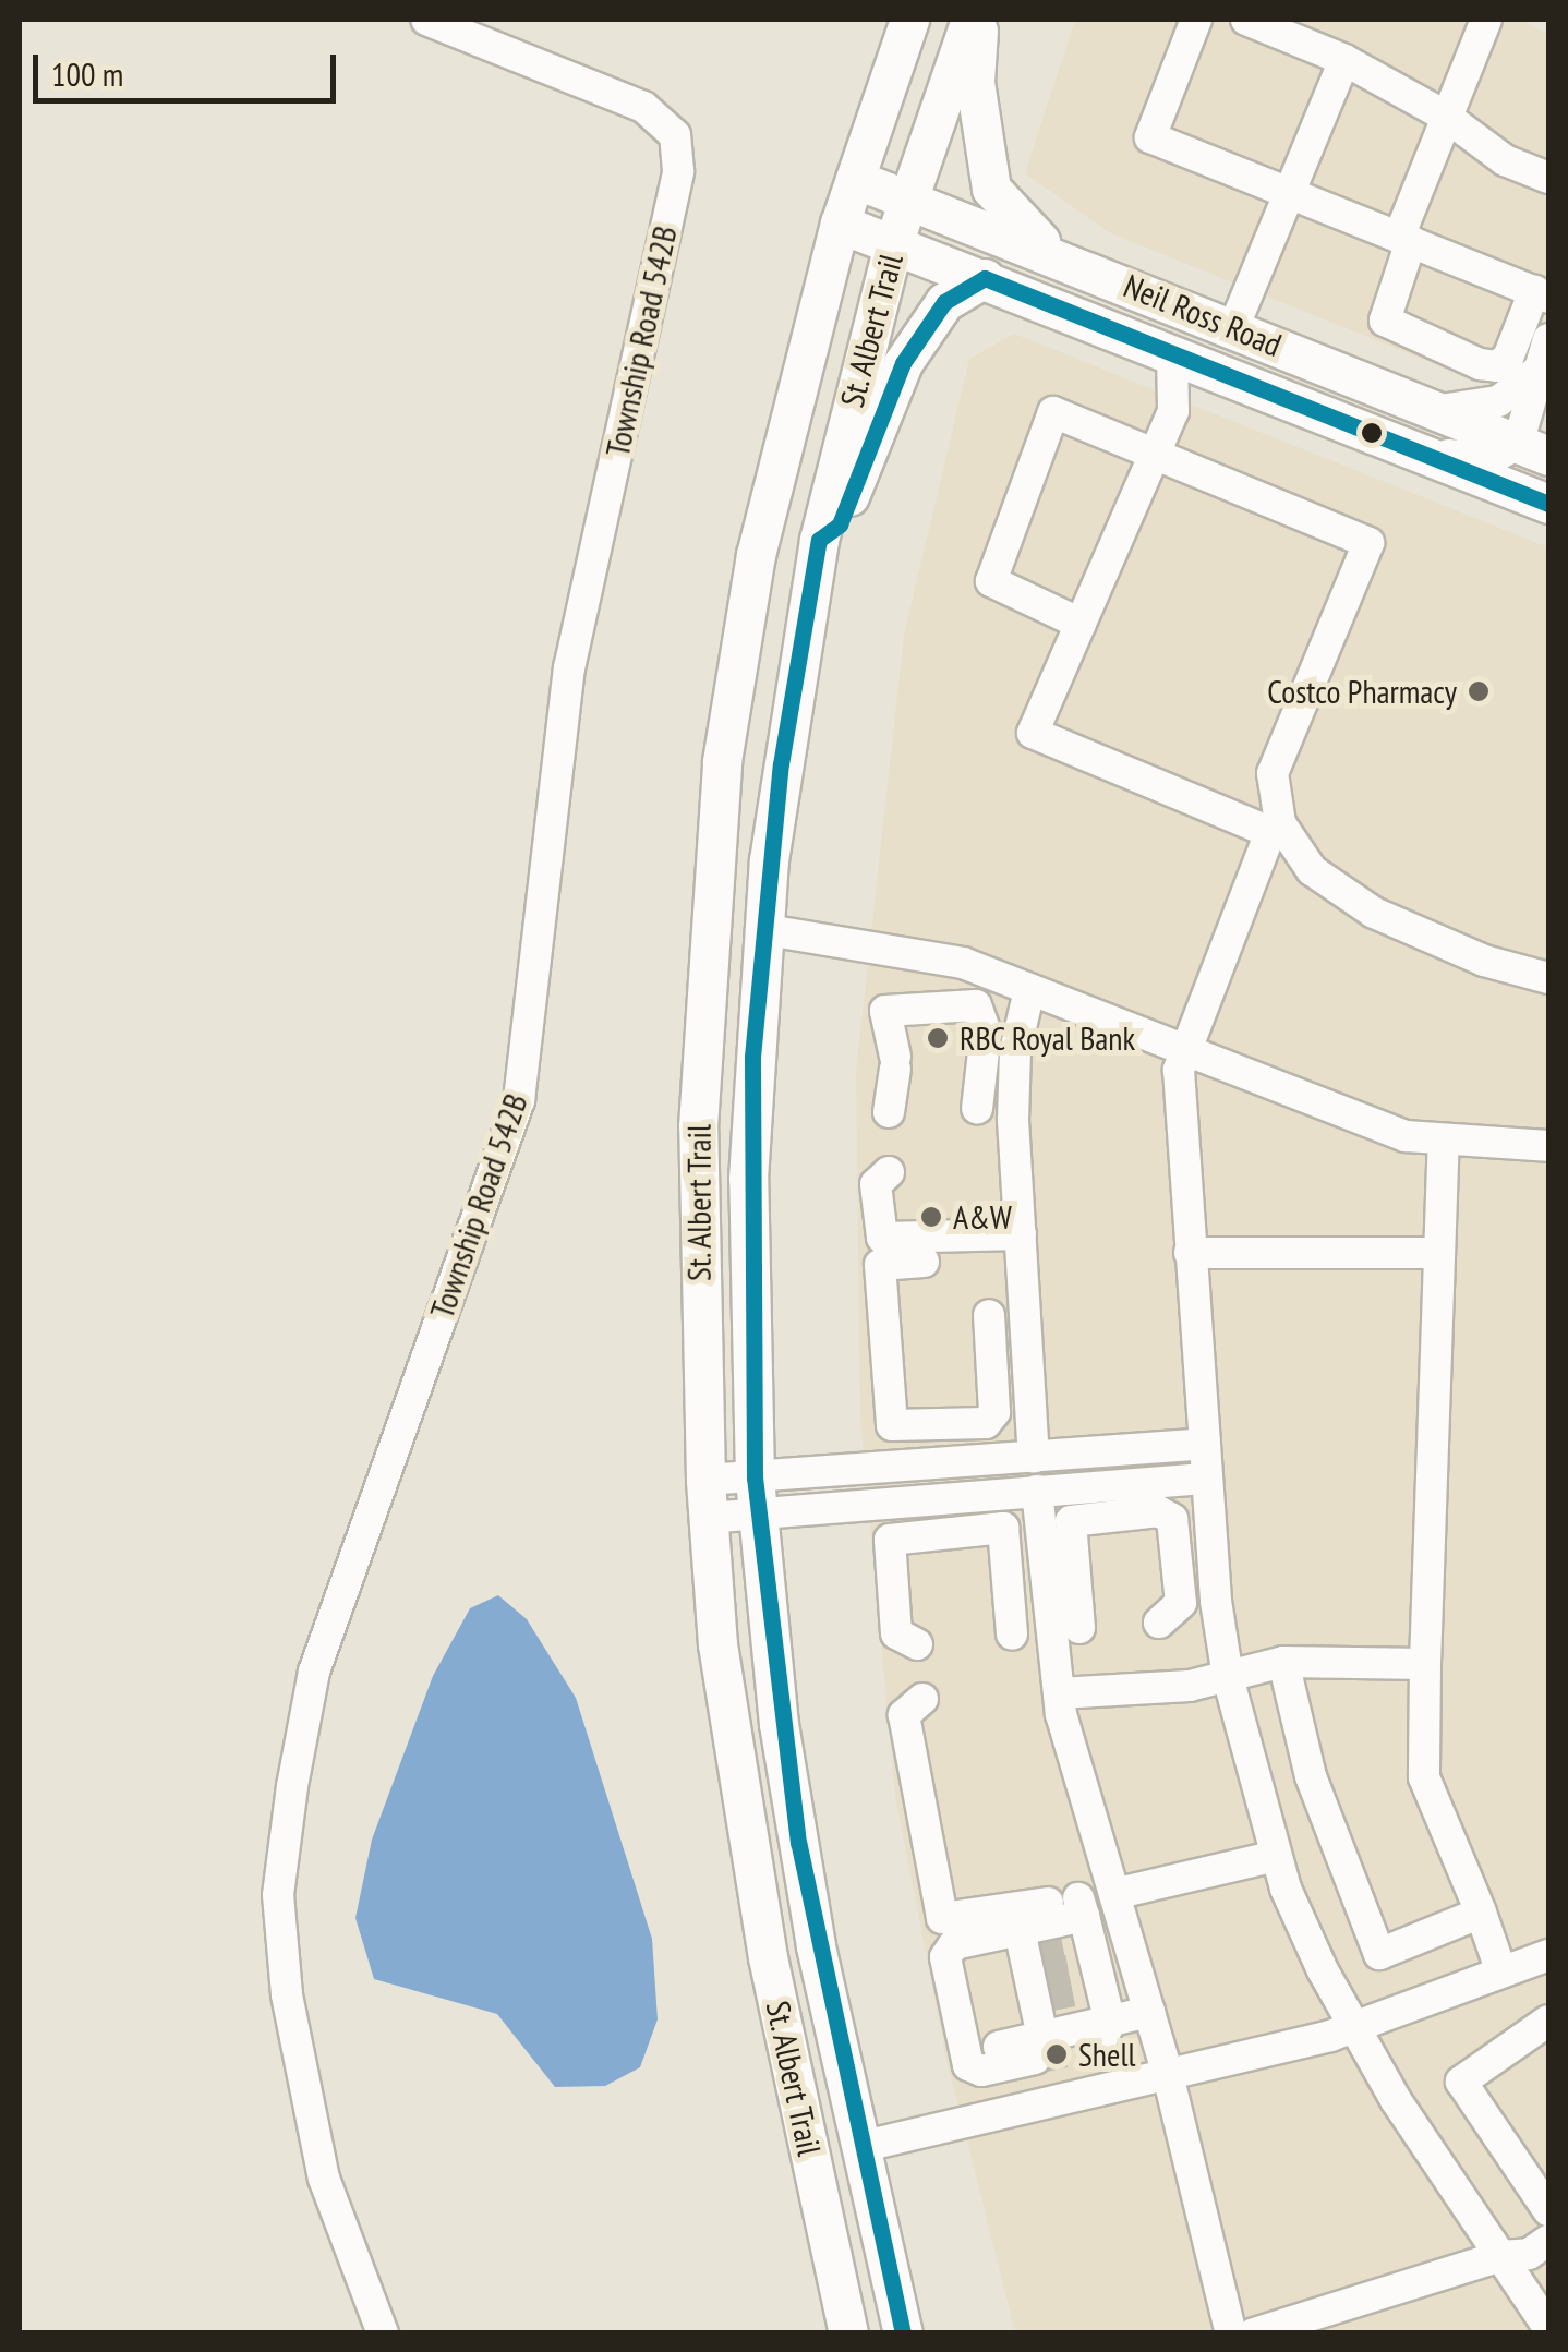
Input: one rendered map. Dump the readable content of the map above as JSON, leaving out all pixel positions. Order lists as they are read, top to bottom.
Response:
{
  "streets": {
    "main road": ["Neil Ross Road", "St. Albert Trail"],
    "street": ["Township Road 542B"]
  },
  "crossings": [
    ["Neil Ross Road", "St. Albert Trail"]
  ],
  "places": [
    "Costco Pharmacy",
    "RBC Royal Bank",
    "A&W",
    "Shell"
  ],
  "scale_bar": "100 m"
}
